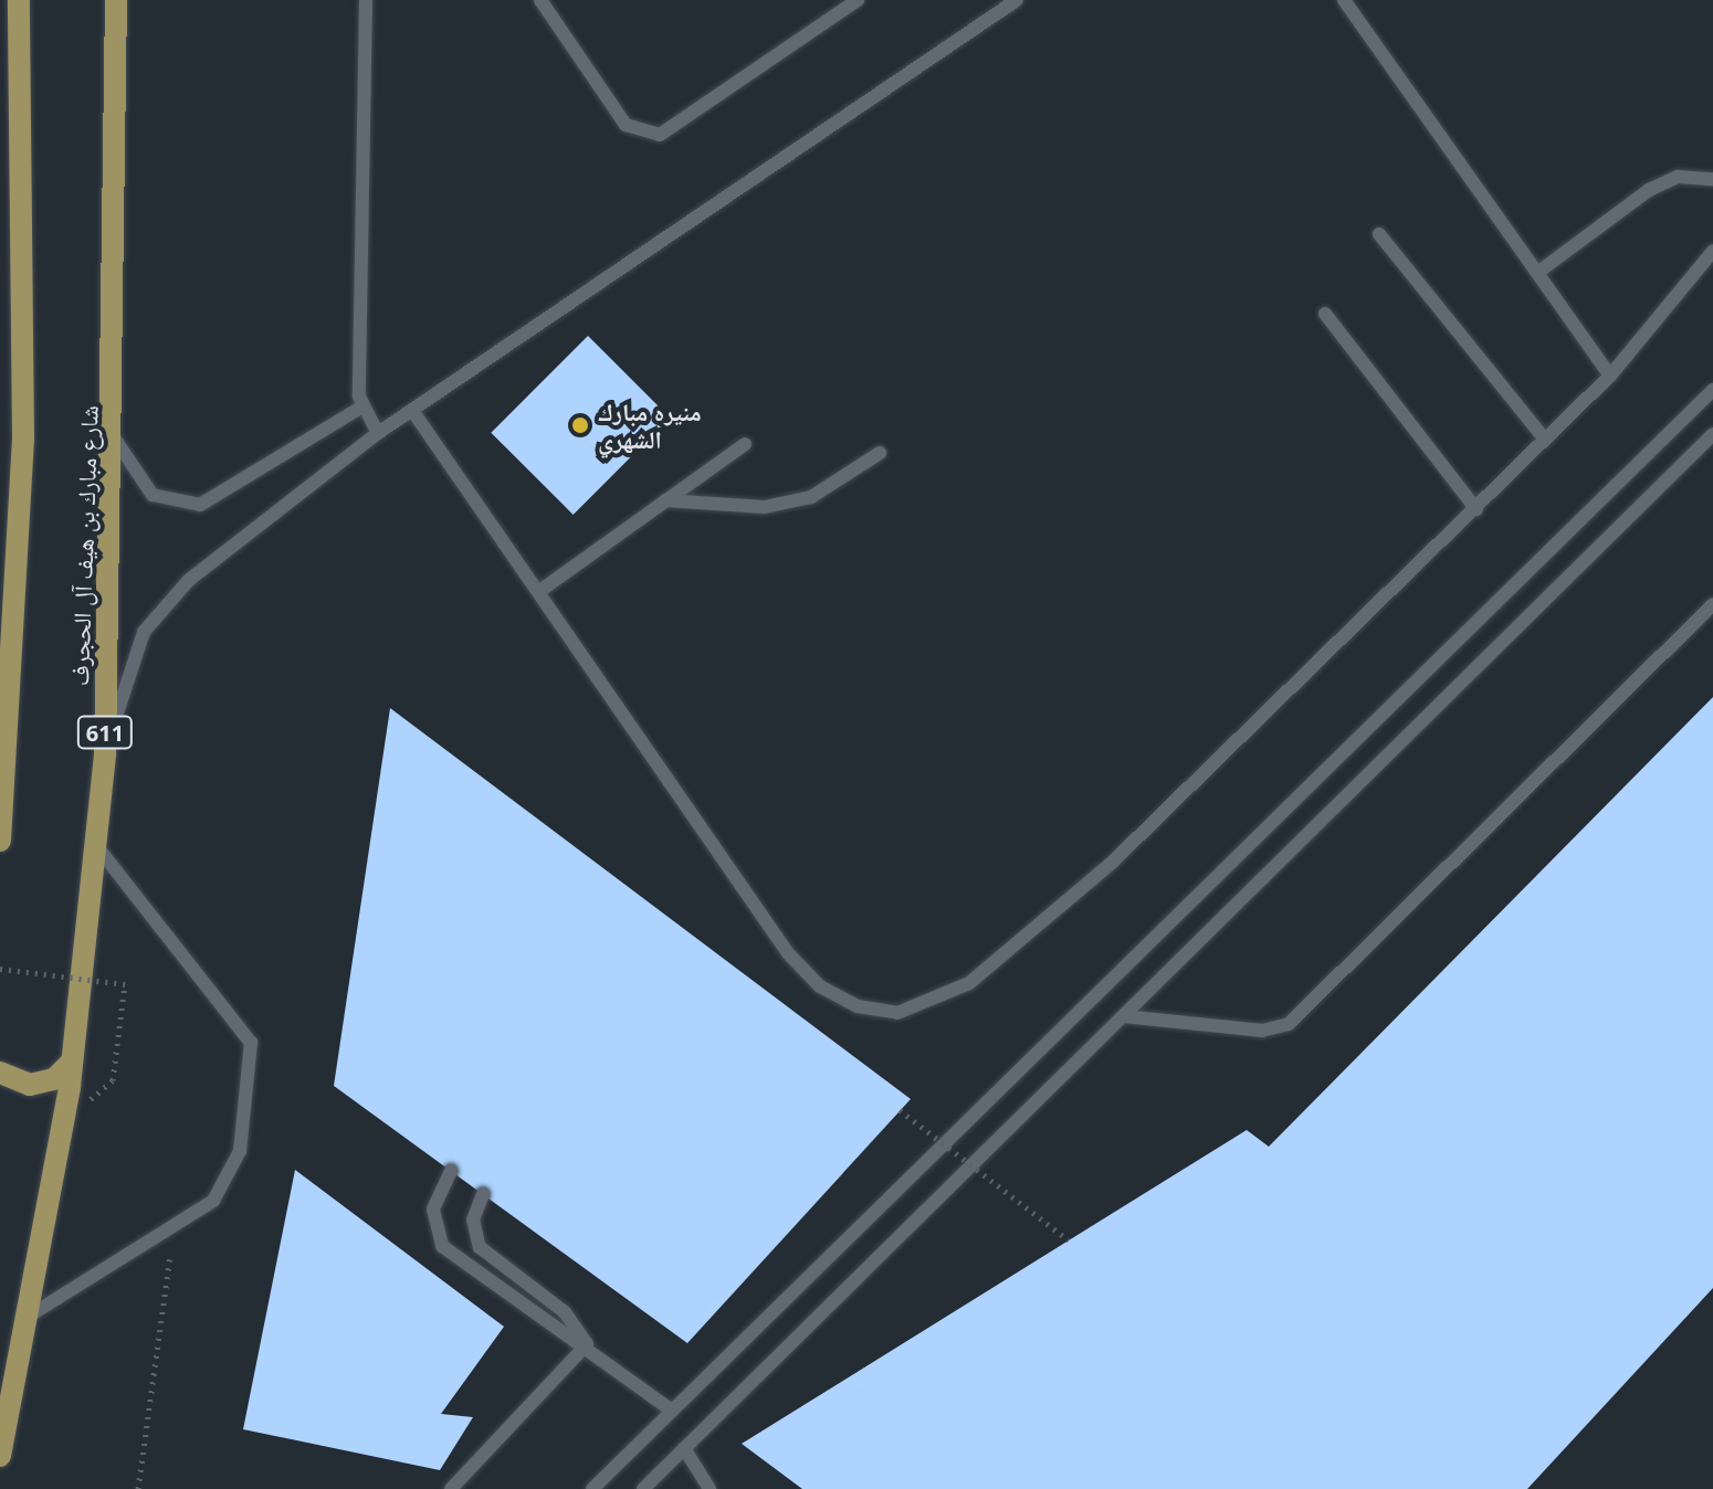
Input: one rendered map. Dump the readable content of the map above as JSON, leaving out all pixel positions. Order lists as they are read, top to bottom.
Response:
{
  "streets": {
    "main road": ["شارع مبارك بن هيف آل الحجرف", "611"]
  },
  "places": ["منيره مبارك الشهري"]
}
